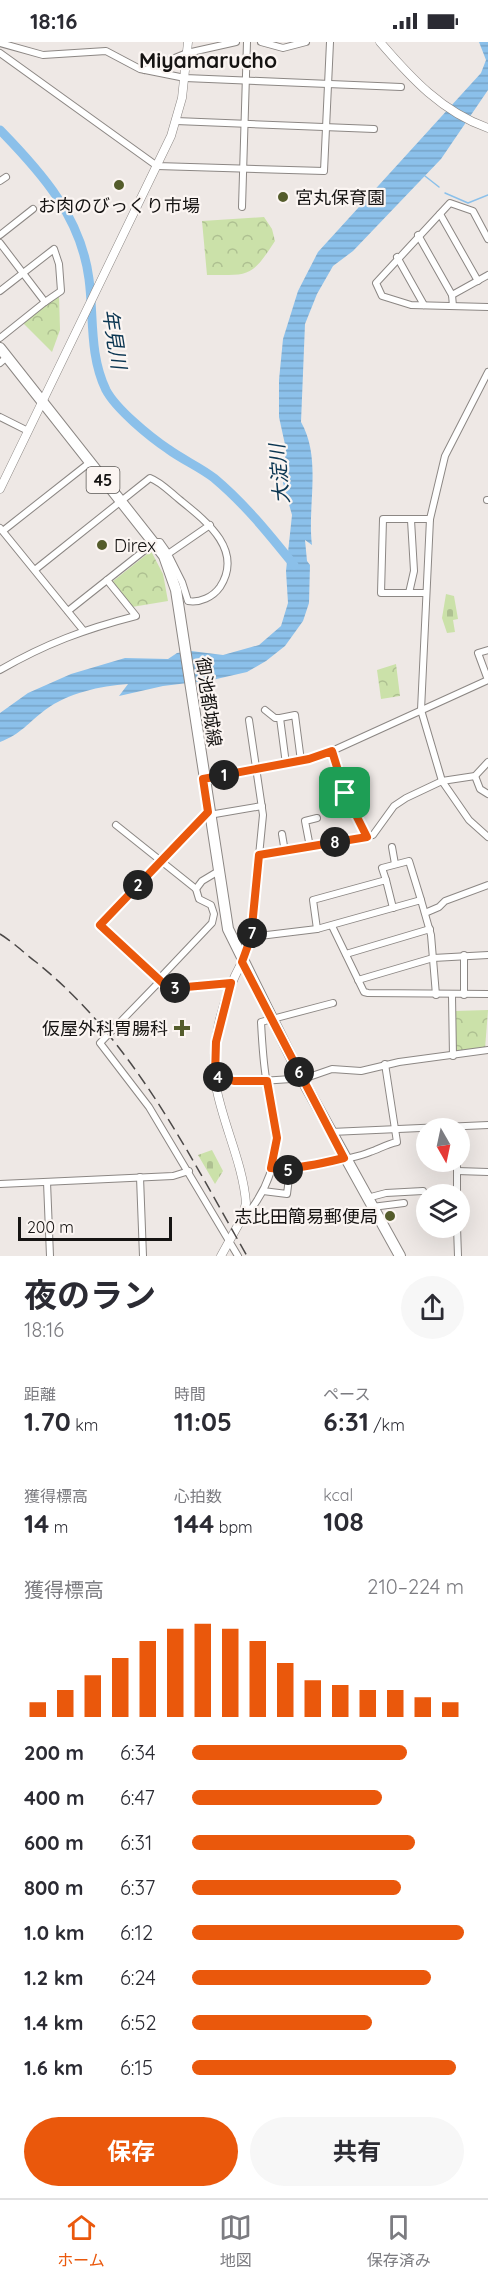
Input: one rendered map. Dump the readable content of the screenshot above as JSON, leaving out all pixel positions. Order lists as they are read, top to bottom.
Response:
{
  "streets": {
    "main road": ["45", "御池都城線"]
  },
  "districts": ["Miyamarucho"],
  "water": ["年見川", "大淀川"],
  "places": {
    "other": [
      "お肉のびっくり市場",
      "宮丸保育園",
      "Direx",
      "志比田簡易郵便局"
    ],
    "health": ["仮屋外科胃腸科"]
  },
  "scale_bar": "200 m",
  "north": "bottom",
  "page": {
    "status": "18:16",
    "pins": [
      "1",
      "8",
      "2",
      "7",
      "3",
      "6",
      "4",
      "5"
    ],
    "scale": "200 m",
    "heading": ["夜のラン", "18:16"],
    "stats": [
      ["距離", "1.70 km"],
      ["時間", "11:05"],
      ["ペース", "6:31 /km"],
      ["獲得標高", "14 m"],
      ["心拍数", "144 bpm"],
      ["kcal", "108"]
    ],
    "chart": ["獲得標高", "210–224 m"],
    "list": [
      {
        "name": "200 m",
        "note": "6:34"
      },
      {
        "name": "400 m",
        "note": "6:47"
      },
      {
        "name": "600 m",
        "note": "6:31"
      },
      {
        "name": "800 m",
        "note": "6:37"
      },
      {
        "name": "1.0 km",
        "note": "6:12"
      },
      {
        "name": "1.2 km",
        "note": "6:24"
      },
      {
        "name": "1.4 km",
        "note": "6:52"
      },
      {
        "name": "1.6 km",
        "note": "6:15"
      }
    ],
    "buttons": ["保存", "共有"],
    "tabs": ["ホーム", "地図", "保存済み"]
  }
}
